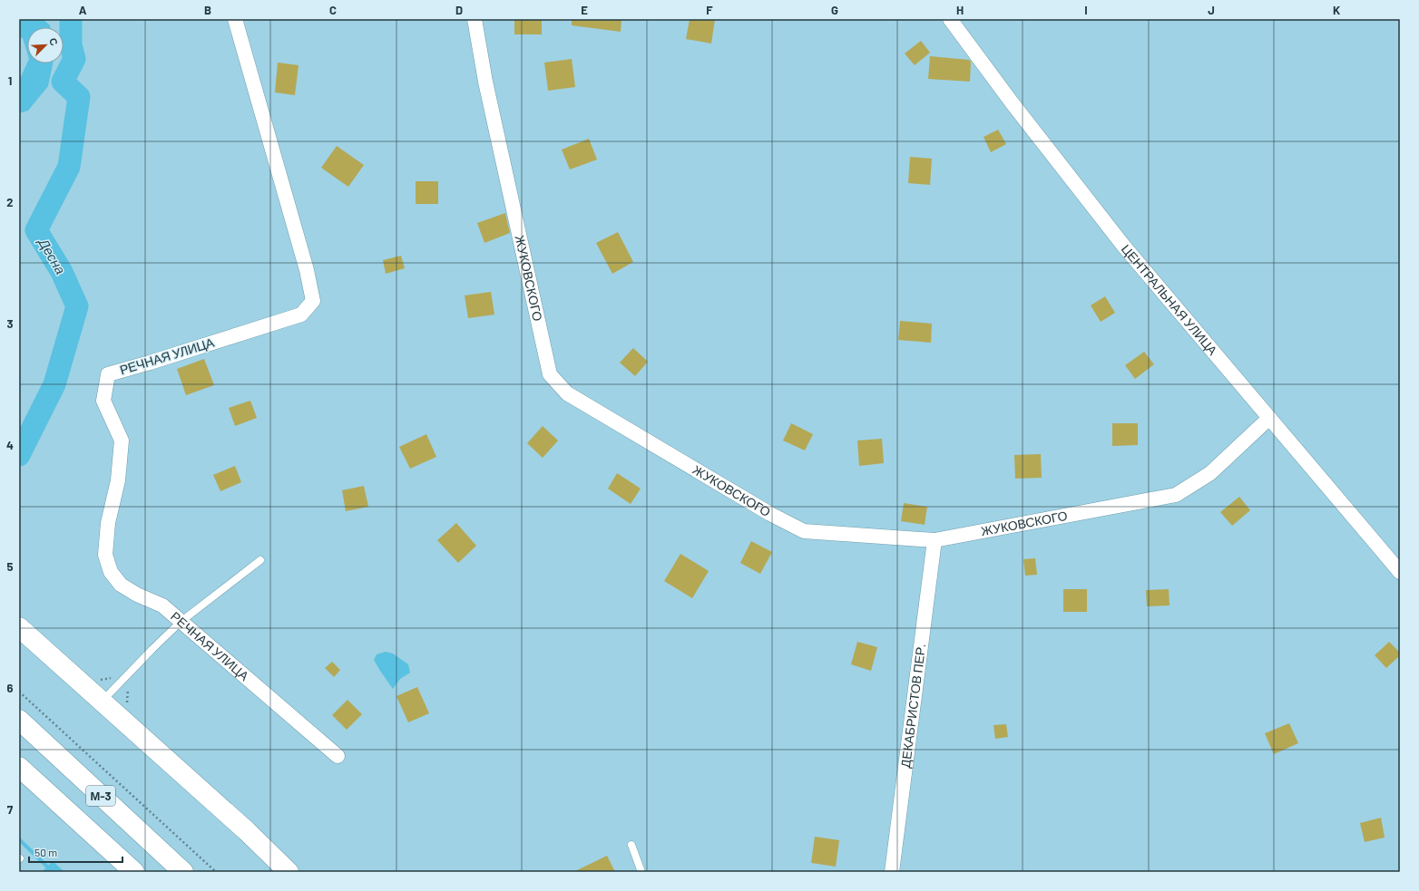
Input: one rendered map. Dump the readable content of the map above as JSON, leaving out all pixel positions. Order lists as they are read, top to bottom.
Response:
{
  "streets": {
    "main road": ["М-3"],
    "street": [
      "ЖУКОВСКОГО",
      "ЦЕНТРАЛЬНАЯ УЛИЦА",
      "РЕЧНАЯ УЛИЦА",
      "ДЕКАБРИСТОВ ПЕР."
    ]
  },
  "crossings": [
    ["ЖУКОВСКОГО", "ЦЕНТРАЛЬНАЯ УЛИЦА"],
    ["ЖУКОВСКОГО", "ДЕКАБРИСТОВ ПЕР."]
  ],
  "water": ["Десна"],
  "scale_bar": "50 m",
  "north": "top right",
  "grid": {
    "columns": [
      "A",
      "B",
      "C",
      "D",
      "E",
      "F",
      "G",
      "H",
      "I",
      "J",
      "K"
    ],
    "rows": [
      "1",
      "2",
      "3",
      "4",
      "5",
      "6",
      "7"
    ]
  }
}
